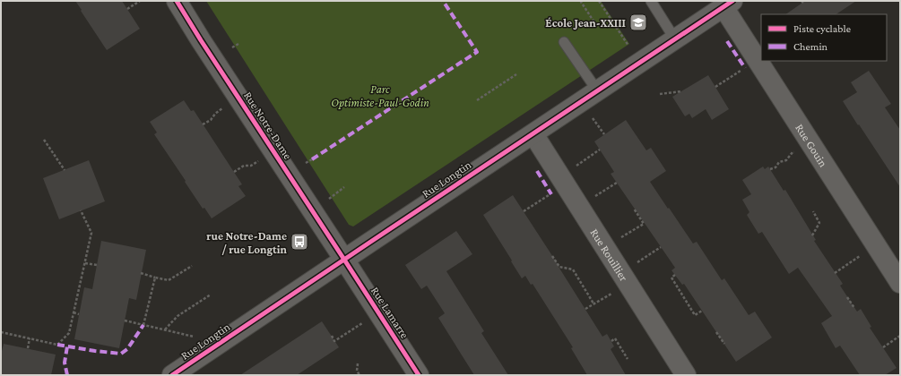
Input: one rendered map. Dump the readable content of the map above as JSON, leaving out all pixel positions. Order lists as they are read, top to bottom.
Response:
{
  "streets": {
    "street": [
      "Rue Notre-Dame",
      "Rue Gouin",
      "Rue Longtin",
      "Rue Rouillier",
      "Rue Lamarre"
    ]
  },
  "crossings": [
    ["Rue Notre-Dame", "Rue Longtin"],
    ["Rue Notre-Dame", "Rue Lamarre"],
    ["Rue Gouin", "Rue Longtin"],
    ["Rue Longtin", "Rue Rouillier"],
    ["Rue Longtin", "Rue Lamarre"]
  ],
  "parks": ["Parc Optimiste-Paul-Godin"],
  "places": {
    "school or university": ["École Jean-XXIII"],
    "bus stop": ["rue Notre-Dame / rue Longtin"]
  },
  "legend": ["Piste cyclable", "Chemin"]
}
